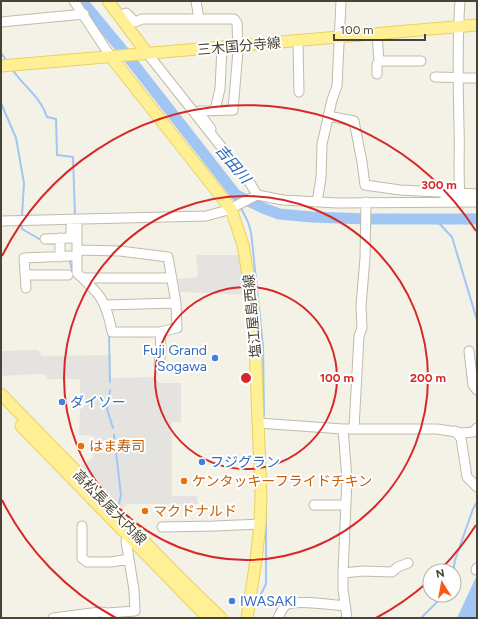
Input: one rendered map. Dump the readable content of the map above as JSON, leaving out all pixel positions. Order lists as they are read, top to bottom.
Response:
{
  "streets": {
    "main road": ["三木国分寺線", "塩江屋島西線", "高松長尾大内線"]
  },
  "crossings": [
    ["三木国分寺線", "塩江屋島西線"]
  ],
  "water": ["吉田川"],
  "places": [
    "Fuji Grand Sogawa",
    "ダイソー",
    "はま寿司",
    "フジグラン",
    "ケンタッキーフライドチキン",
    "マクドナルド",
    "IWASAKI"
  ],
  "scale_bar": "100 m",
  "north": "top",
  "rings": ["300 m", "100 m", "200 m"]
}
